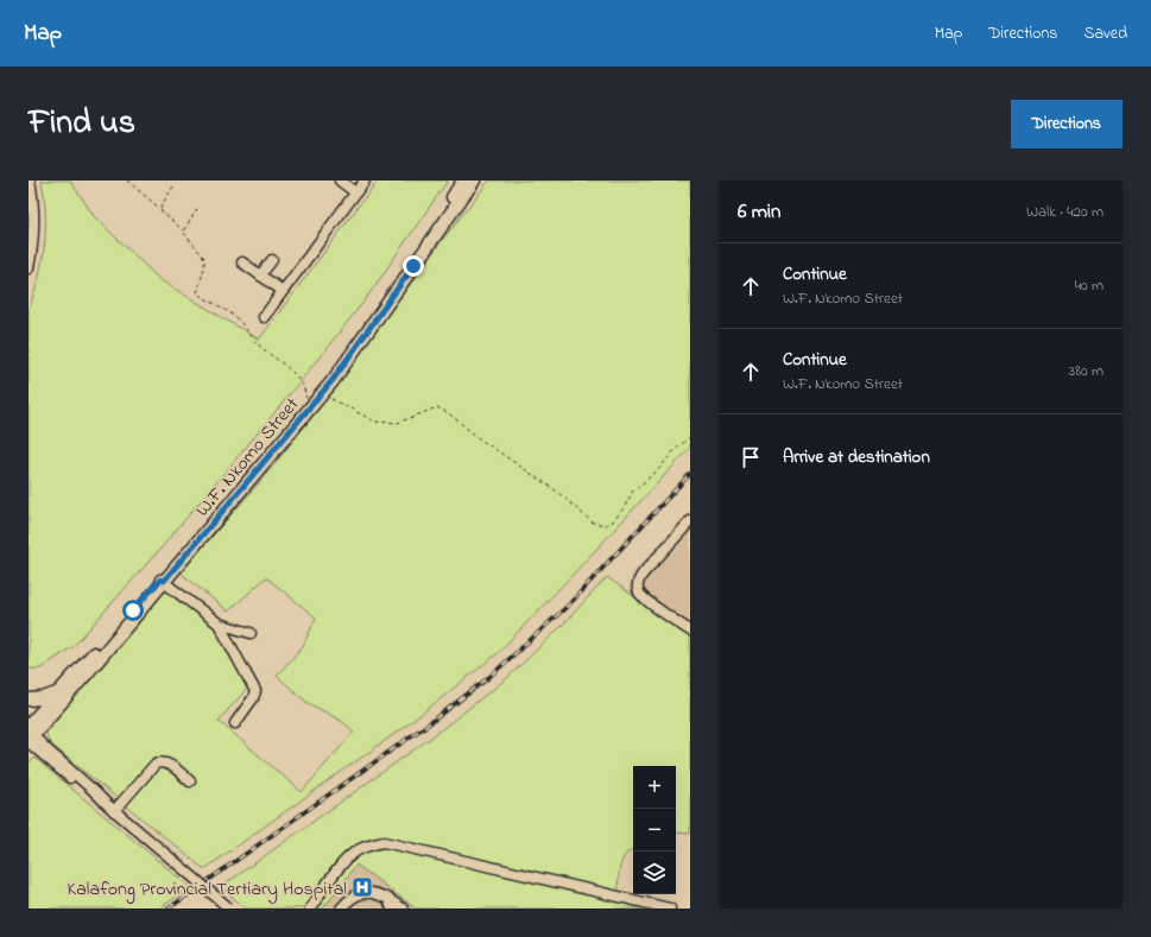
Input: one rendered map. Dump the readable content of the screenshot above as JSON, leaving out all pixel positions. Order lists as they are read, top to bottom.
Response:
{
  "streets": {
    "main road": ["W.F. Nkomo Street"]
  },
  "places": {
    "hospital": ["Kalafong Provincial Tertiary Hospital"]
  },
  "page": {
    "header": "Map",
    "nav": ["Map", "Directions", "Saved"],
    "title": "Find us",
    "buttons": "Directions",
    "heading": ["6 min", "Walk · 420 m"],
    "list": [
      ["Continue", "W.F. Nkomo Street", "40 m"],
      ["Continue", "W.F. Nkomo Street", "380 m"],
      "Arrive at destination"
    ],
    "map_buttons": ["+", "−"]
  }
}
